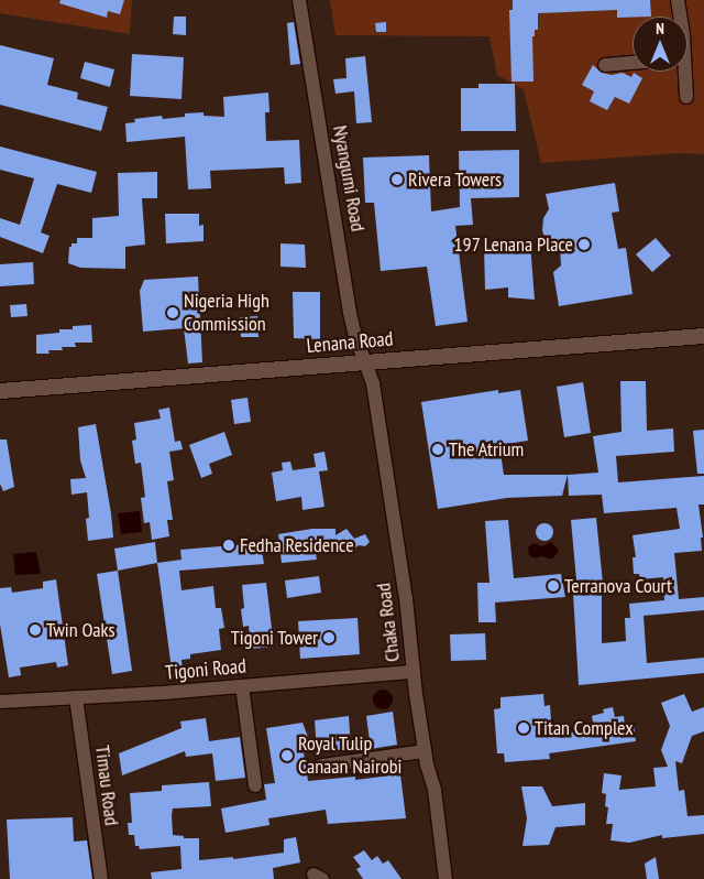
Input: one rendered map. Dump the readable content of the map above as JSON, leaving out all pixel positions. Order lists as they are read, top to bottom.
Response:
{
  "streets": {
    "street": [
      "Nyangumi Road",
      "Lenana Road",
      "Chaka Road",
      "Tigoni Road",
      "Timau Road"
    ]
  },
  "crossings": [
    ["Nyangumi Road", "Lenana Road"],
    ["Nyangumi Road", "Chaka Road"],
    ["Lenana Road", "Chaka Road"],
    ["Chaka Road", "Tigoni Road"],
    ["Tigoni Road", "Timau Road"]
  ],
  "places": [
    "Rivera Towers",
    "197 Lenana Place",
    "Nigeria High Commission",
    "The Atrium",
    "Fedha Residence",
    "Terranova Court",
    "Twin Oaks",
    "Tigoni Tower",
    "Titan Complex",
    "Royal Tulip Canaan Nairobi"
  ],
  "north": "top"
}
